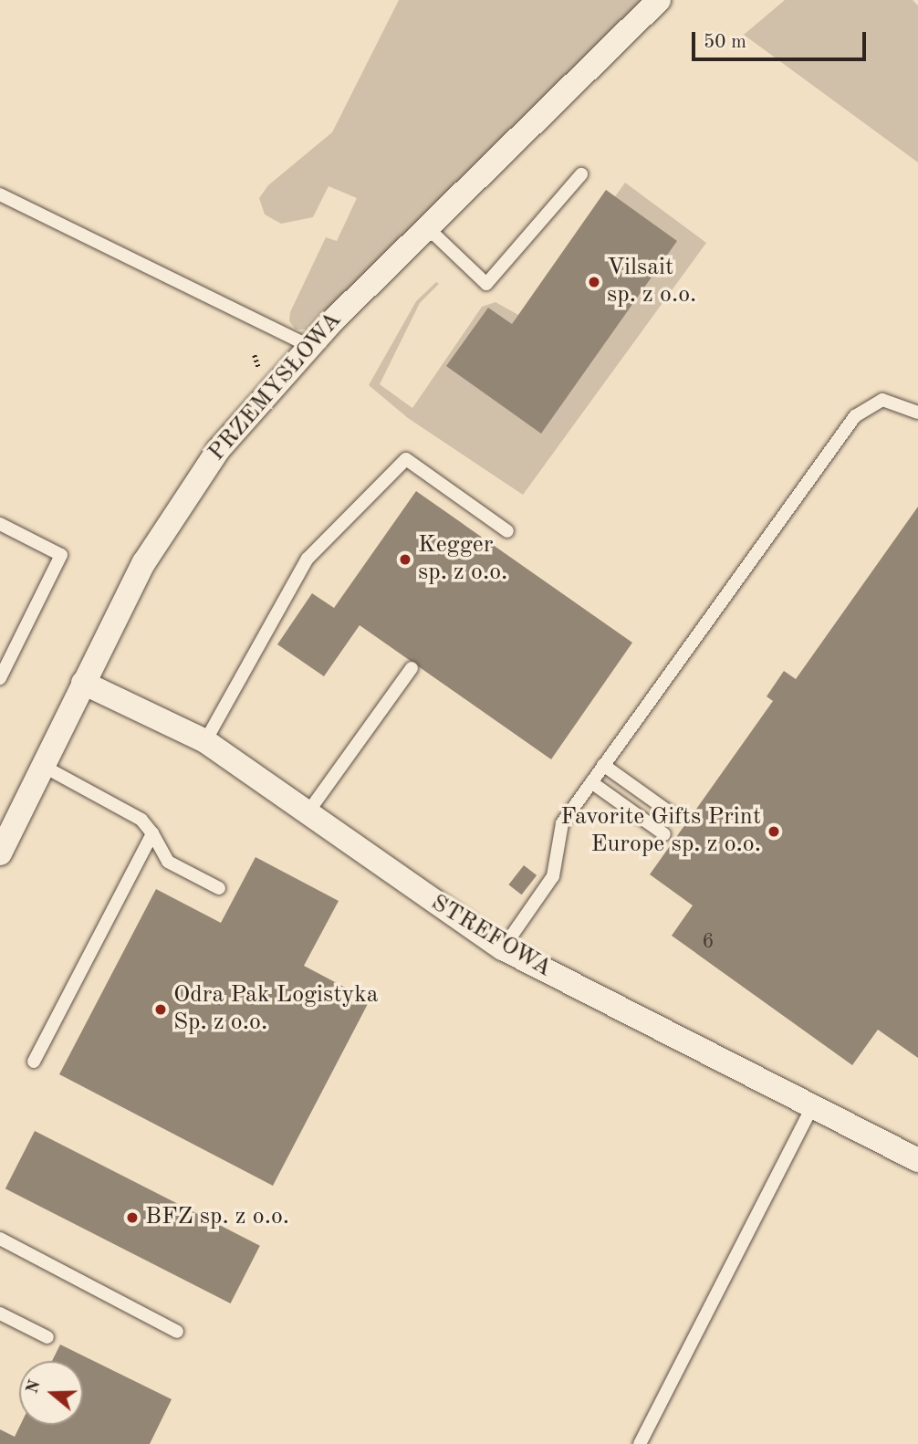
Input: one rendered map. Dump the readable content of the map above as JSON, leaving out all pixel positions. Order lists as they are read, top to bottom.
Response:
{
  "streets": {
    "street": ["PRZEMYSŁOWA", "STREFOWA"]
  },
  "crossings": [
    ["PRZEMYSŁOWA", "STREFOWA"]
  ],
  "places": [
    "Vilsait sp. z o.o.",
    "Kegger sp. z o.o.",
    "Favorite Gifts Print Europe sp. z o.o.",
    "Odra Pak Logistyka Sp. z o.o.",
    "BFZ sp. z o.o."
  ],
  "house_numbers": ["6"],
  "scale_bar": "50 m",
  "north": "left"
}
